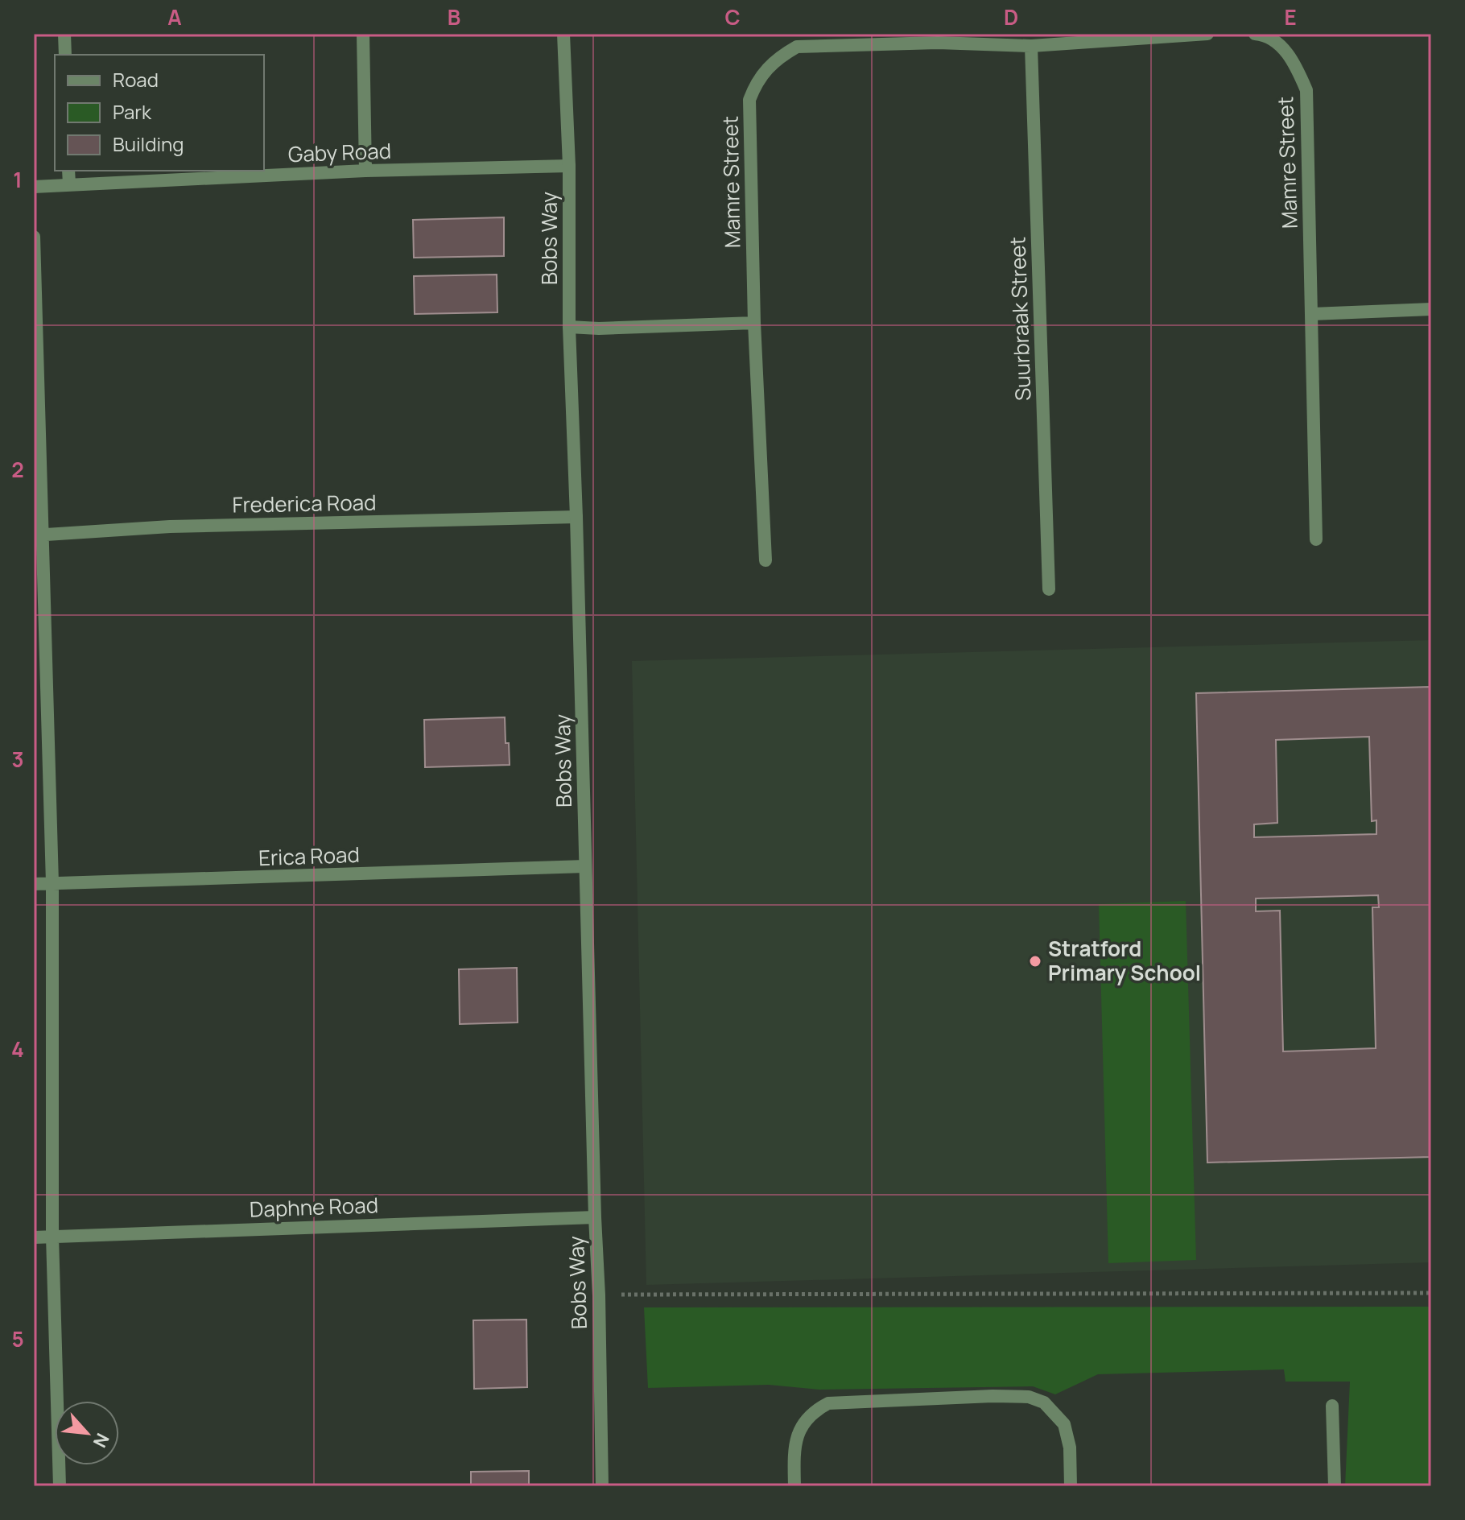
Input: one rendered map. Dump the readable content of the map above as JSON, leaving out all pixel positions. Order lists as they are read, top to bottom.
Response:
{
  "streets": {
    "street": [
      "Gaby Road",
      "Mamre Street",
      "Bobs Way",
      "Suurbraak Street",
      "Frederica Road",
      "Erica Road",
      "Daphne Road"
    ]
  },
  "crossings": [
    ["Gaby Road", "Bobs Way"],
    ["Mamre Street", "Suurbraak Street"],
    ["Bobs Way", "Frederica Road"],
    ["Bobs Way", "Erica Road"],
    ["Bobs Way", "Daphne Road"]
  ],
  "places": ["Stratford Primary School"],
  "legend": ["Road", "Park", "Building"],
  "north": "bottom right",
  "grid": {
    "columns": [
      "A",
      "B",
      "C",
      "D",
      "E"
    ],
    "rows": [
      "1",
      "2",
      "3",
      "4",
      "5"
    ]
  }
}
